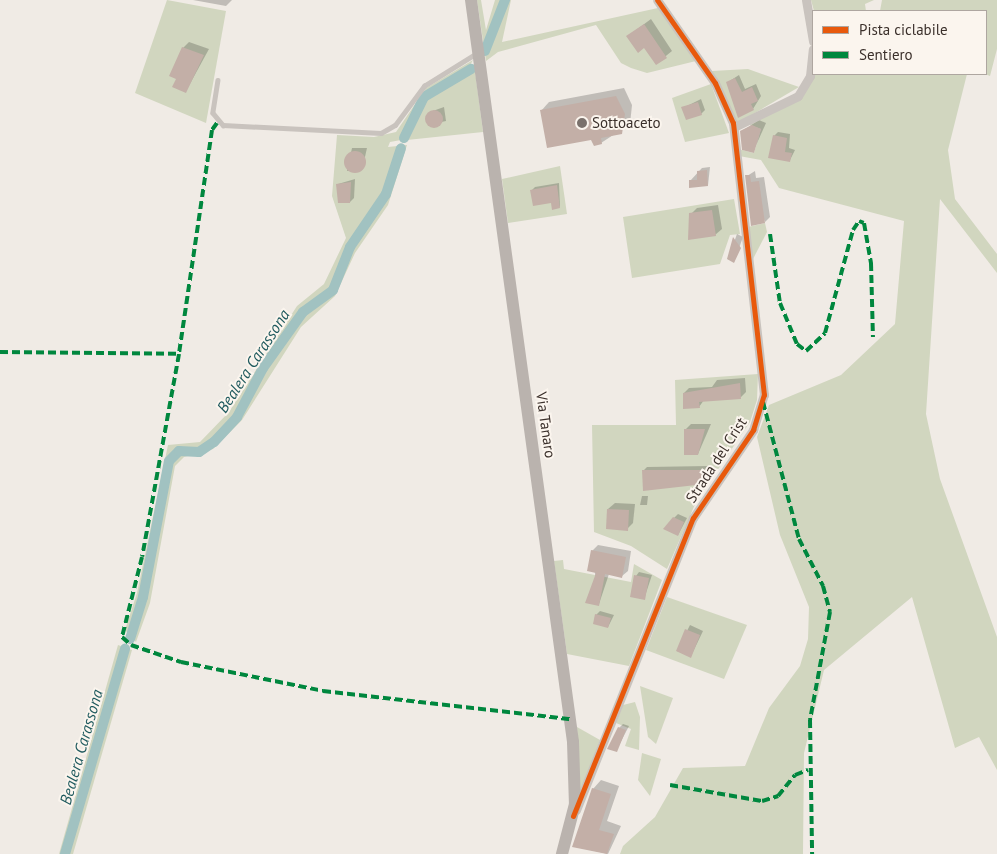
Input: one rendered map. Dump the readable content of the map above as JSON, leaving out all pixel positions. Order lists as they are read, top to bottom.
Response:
{
  "streets": {
    "main road": ["Via Tanaro"],
    "street": ["Strada del Crist"]
  },
  "crossings": [
    ["Via Tanaro", "Strada del Crist"]
  ],
  "water": ["Bealera Carassona"],
  "places": ["Sottoaceto"],
  "legend": ["Pista ciclabile", "Sentiero"]
}
